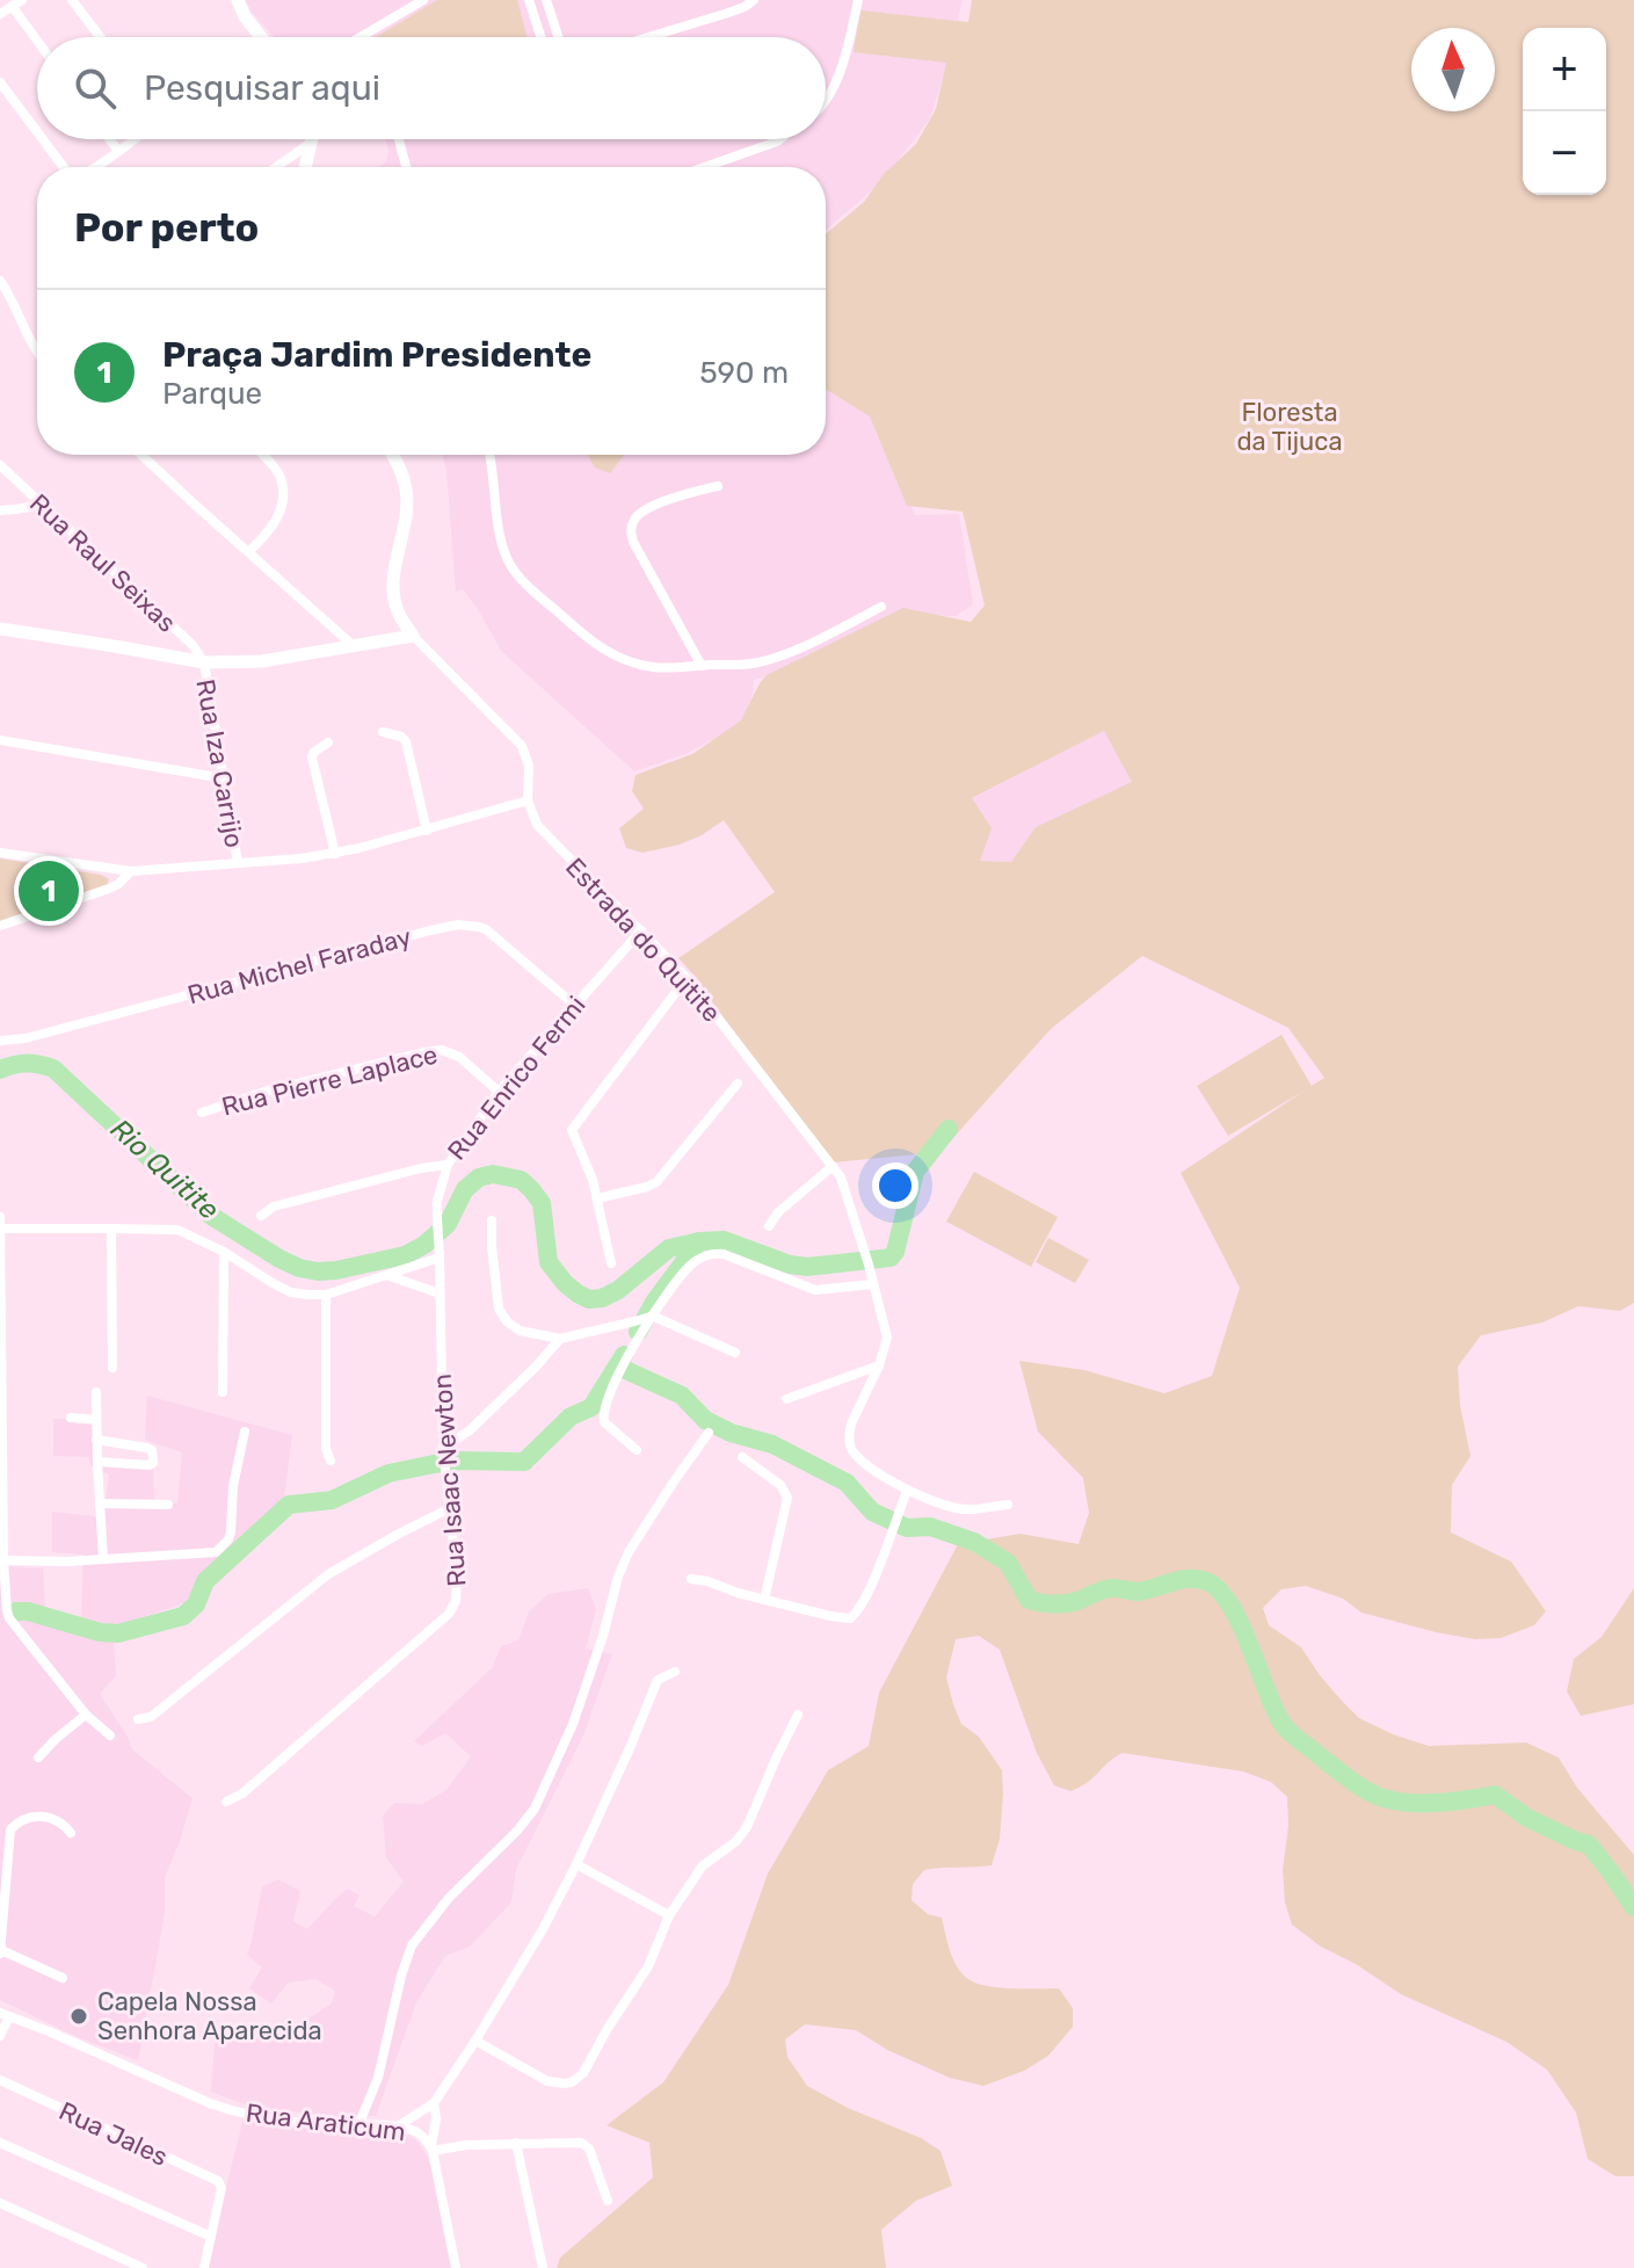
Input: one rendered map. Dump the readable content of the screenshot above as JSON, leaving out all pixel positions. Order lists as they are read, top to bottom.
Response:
{
  "streets": {
    "street": [
      "Rua Raul Seixas",
      "Rua Iza Carrijo",
      "Estrada do Quitite",
      "Rua Michel Faraday",
      "Rua Enrico Fermi",
      "Rua Pierre Laplace",
      "Rua Isaac Newton",
      "Rua Araticum",
      "Rua Jales"
    ]
  },
  "crossings": [
    ["Rua Raul Seixas", "Rua Iza Carrijo"],
    ["Estrada do Quitite", "Rua Enrico Fermi"],
    ["Rua Michel Faraday", "Rua Enrico Fermi"],
    ["Rua Enrico Fermi", "Rua Pierre Laplace"],
    ["Rua Enrico Fermi", "Rua Isaac Newton"]
  ],
  "water": ["Rio Quitite"],
  "parks": ["Floresta da Tijuca"],
  "places": ["Capela Nossa Senhora Aparecida"],
  "north": "top",
  "page": {
    "map_buttons": ["+", "−"],
    "search": "Pesquisar aqui",
    "heading": "Por perto",
    "list": [
      {
        "mark": "1",
        "name": "Praça Jardim Presidente",
        "note": "Parque",
        "value": "590 m"
      }
    ],
    "pins": "1"
  }
}
